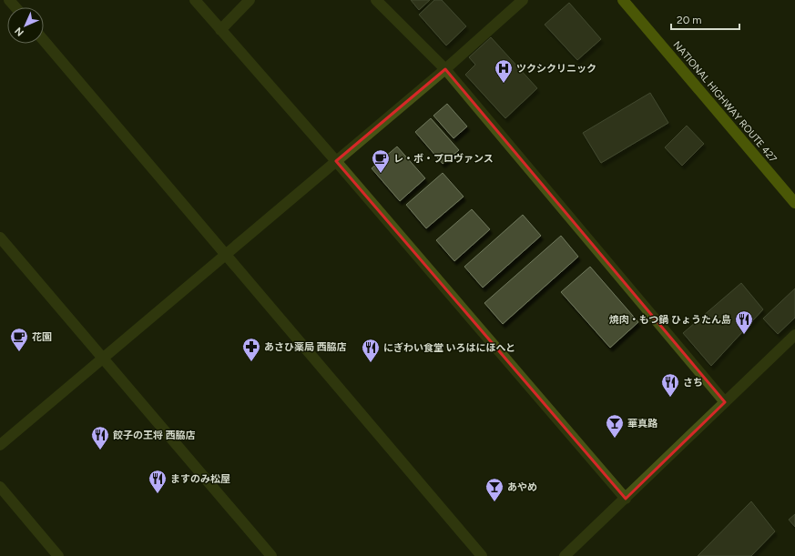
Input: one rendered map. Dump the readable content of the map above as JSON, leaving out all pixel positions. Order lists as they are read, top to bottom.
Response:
{
  "streets": {
    "highway": ["NATIONAL HIGHWAY ROUTE 427"]
  },
  "places": {
    "hospital": ["ツクシクリニック"],
    "cafe": ["レ・ボ・プロヴァンス", "花園"],
    "restaurant": [
      "焼肉・もつ鍋 ひょうたん島",
      "にぎわい食堂 いろはにほへと",
      "さち",
      "餃子の王将 西脇店",
      "ますのみ松屋"
    ],
    "pharmacy": ["あさひ薬局 西脇店"],
    "bar": ["華真路", "あやめ"]
  },
  "scale_bar": "20 m",
  "north": "bottom left"
}
